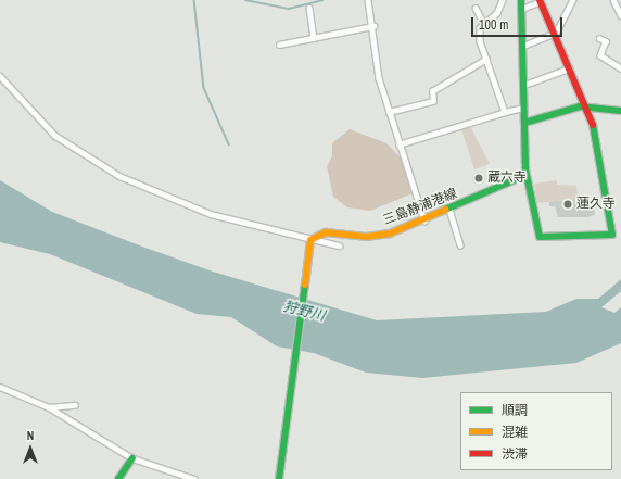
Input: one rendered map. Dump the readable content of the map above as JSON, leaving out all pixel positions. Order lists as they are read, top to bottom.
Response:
{
  "streets": {
    "main road": ["三島静浦港線"]
  },
  "water": ["狩野川"],
  "places": ["蔵六寺", "蓮久寺"],
  "legend": ["順調", "混雑", "渋滞"],
  "scale_bar": "100 m",
  "north": "top"
}
